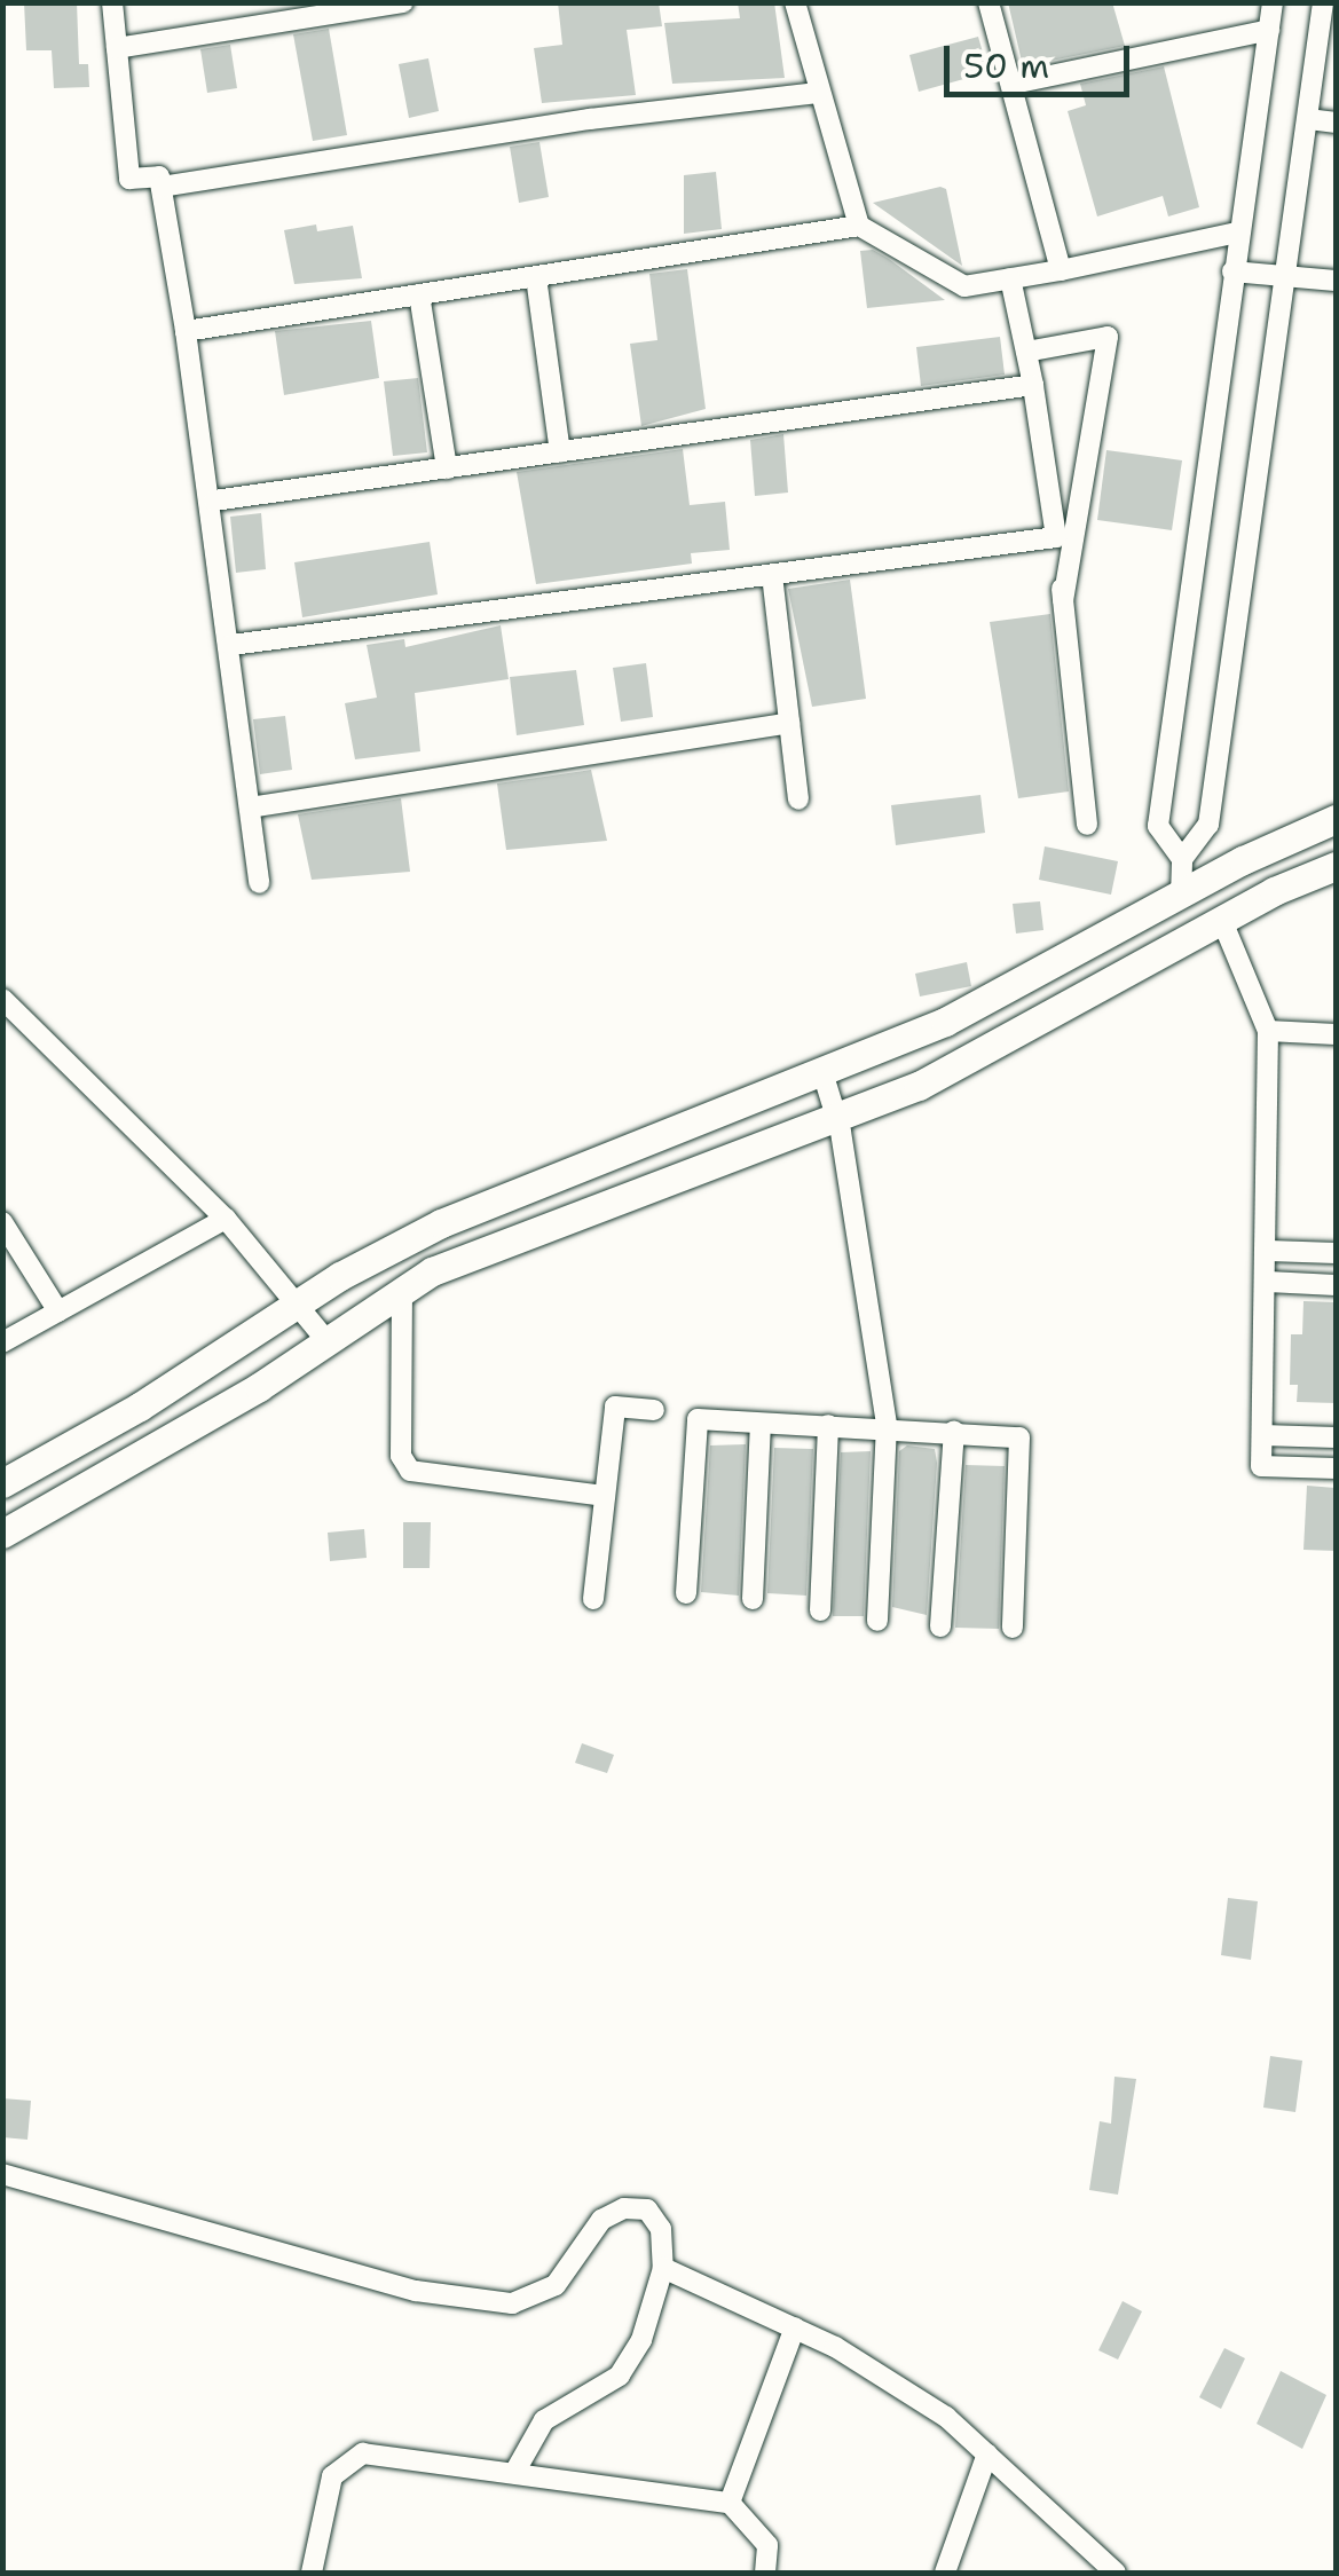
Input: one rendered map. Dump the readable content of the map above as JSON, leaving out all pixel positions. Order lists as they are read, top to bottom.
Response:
{
  "scale_bar": "50 m"
}
